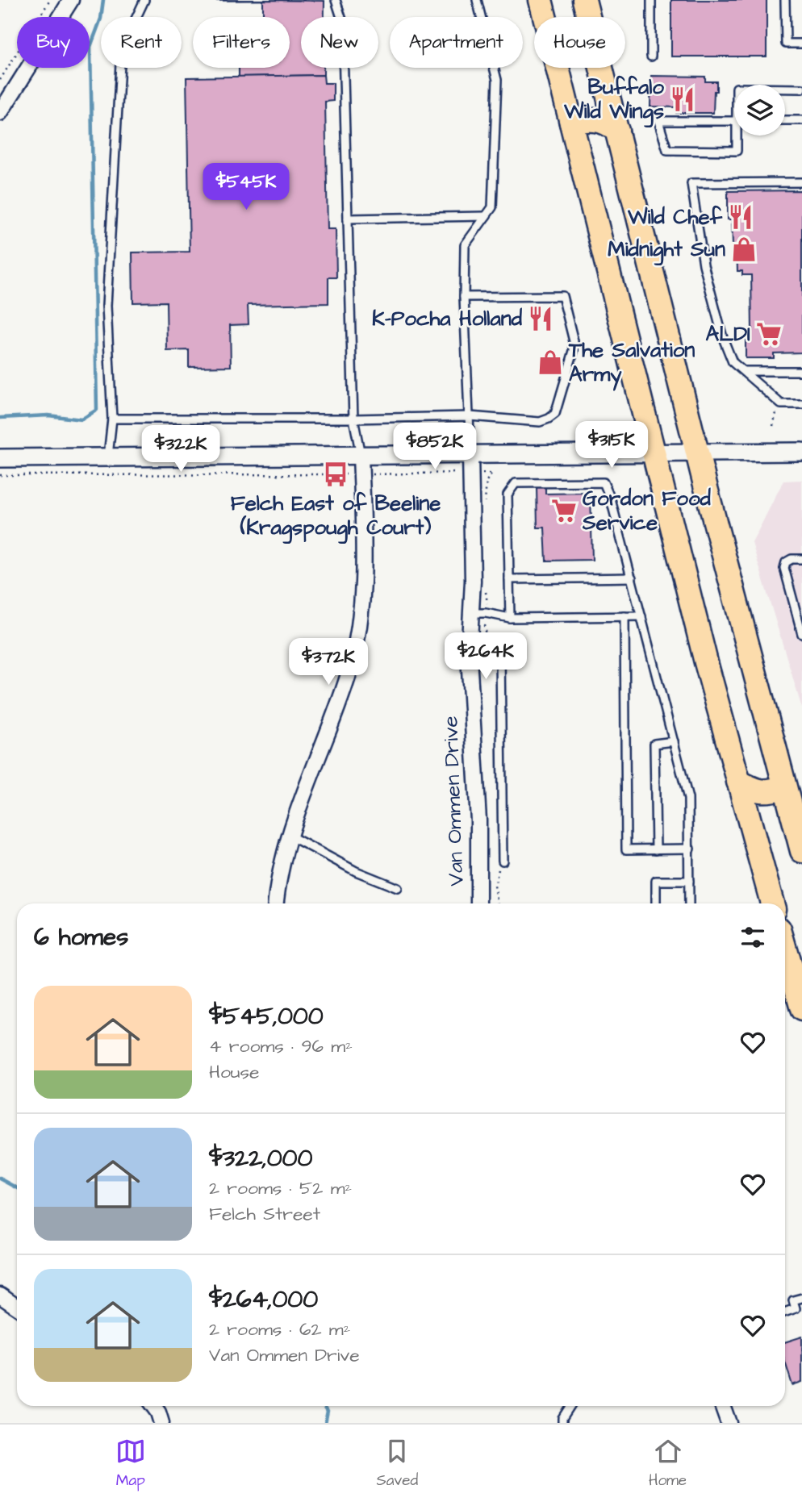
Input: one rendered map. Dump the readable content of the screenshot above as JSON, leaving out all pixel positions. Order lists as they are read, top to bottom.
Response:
{
  "streets": {
    "street": ["Van Ommen Drive"]
  },
  "places": {
    "restaurant": ["Buffalo Wild Wings", "Wild Chef", "K-Pocha Holland"],
    "shop": ["Midnight Sun", "The Salvation Army"],
    "supermarket": ["ALDI", "Gordon Food Service"],
    "bus stop": ["Felch East of Beeline (Kragspough Court)"]
  },
  "page": {
    "chip": [
      "Buy",
      "Rent",
      "Filters",
      "New",
      "Apartment",
      "House"
    ],
    "price": [
      "$545K",
      "$315K",
      "$852K",
      "$322K",
      "$264K",
      "$372K"
    ],
    "heading": "6 homes",
    "list": [
      {
        "name": "$545,000",
        "note": "4 rooms · 96 m² · House"
      },
      {
        "name": "$322,000",
        "note": "2 rooms · 52 m² · Felch Street"
      },
      {
        "name": "$264,000",
        "note": "2 rooms · 62 m² · Van Ommen Drive"
      }
    ],
    "tabs": ["Map", "Saved", "Home"]
  }
}
